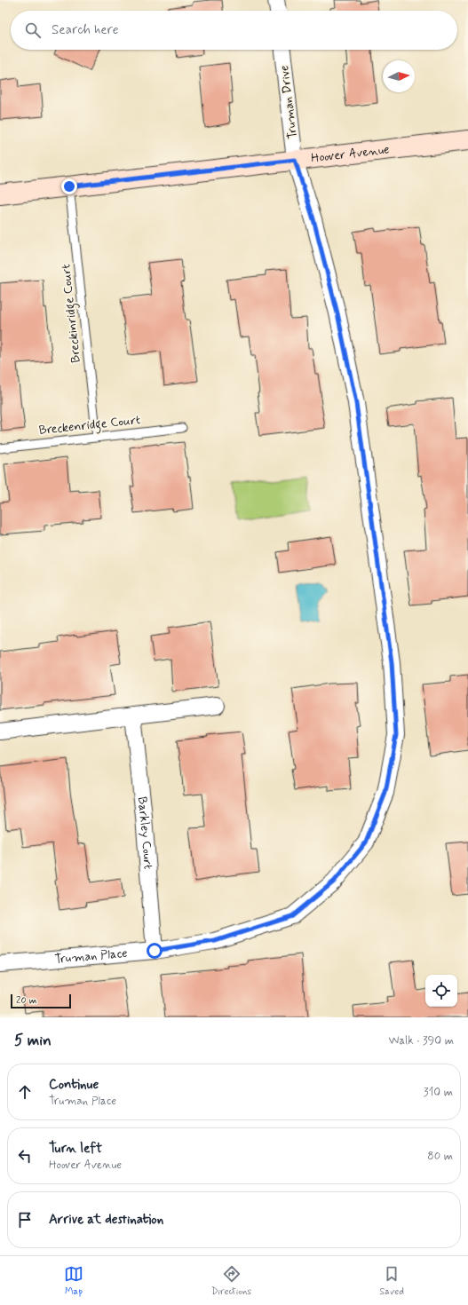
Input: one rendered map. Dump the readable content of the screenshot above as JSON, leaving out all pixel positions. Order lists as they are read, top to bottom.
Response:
{
  "streets": {
    "street": [
      "Truman Drive",
      "Hoover Avenue",
      "Barkley Court",
      "Truman Place"
    ],
    "lane": ["Breckinridge Court", "Breckenridge Court"]
  },
  "crossings": [
    ["Truman Drive", "Hoover Avenue"],
    ["Truman Drive", "Truman Place"],
    ["Hoover Avenue", "Breckinridge Court"],
    ["Hoover Avenue", "Truman Place"],
    ["Breckinridge Court", "Breckenridge Court"],
    ["Barkley Court", "Truman Place"]
  ],
  "scale_bar": "20 m",
  "north": "right",
  "page": {
    "search": "Search here",
    "scale": "20 m",
    "heading": ["5 min", "Walk · 390 m"],
    "list": [
      ["Continue", "Truman Place", "310 m"],
      ["Turn left", "Hoover Avenue", "80 m"],
      "Arrive at destination"
    ],
    "nav": ["Map", "Directions", "Saved"]
  }
}
